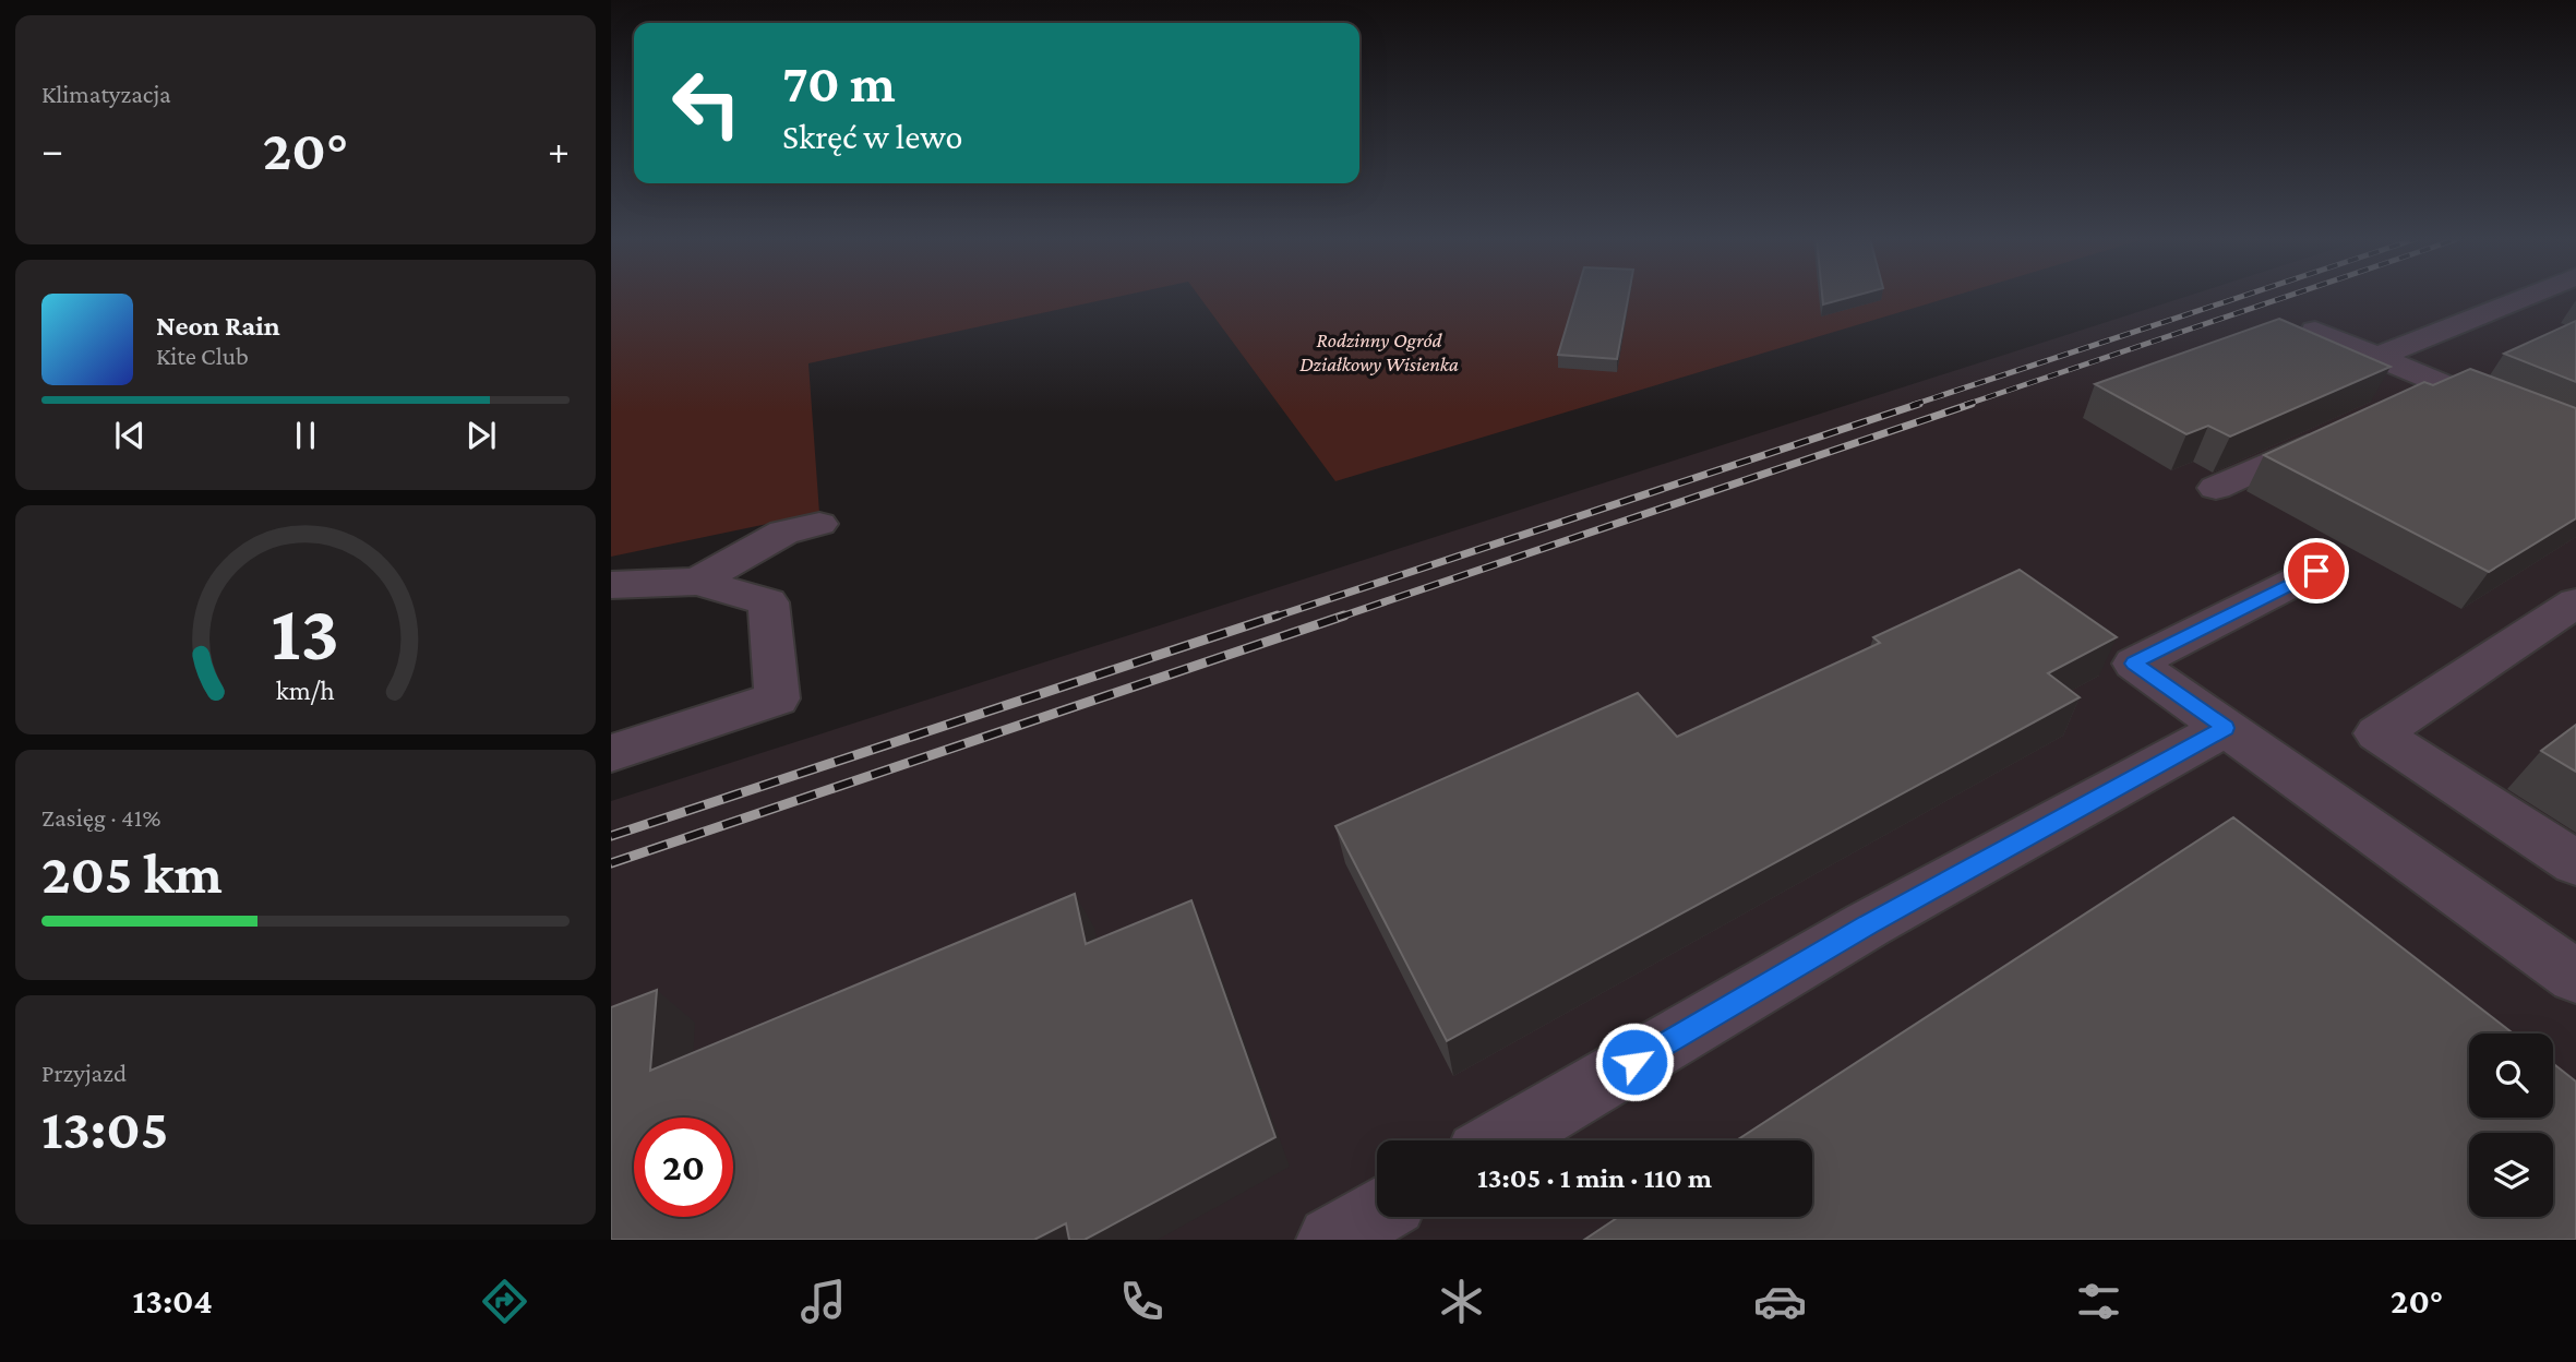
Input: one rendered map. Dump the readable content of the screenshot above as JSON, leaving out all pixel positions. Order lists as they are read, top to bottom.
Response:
{
  "parks": ["Rodzinny Ogród Działkowy Wisienka"],
  "page": {
    "tile": [
      "Klimatyzacja",
      ["Zasięg · 41%", "205 km"],
      ["Przyjazd", "13:05"]
    ],
    "turn": ["70 m", "Skręć w lewo"],
    "heat": ["−", "20°", "+"],
    "song": ["Neon Rain", "Kite Club"],
    "limit": "20",
    "trip": "13:05 · 1 min · 110 m",
    "tabs": ["13:04", "20°"],
    "gauge": ["13", "km/h"]
  }
}
